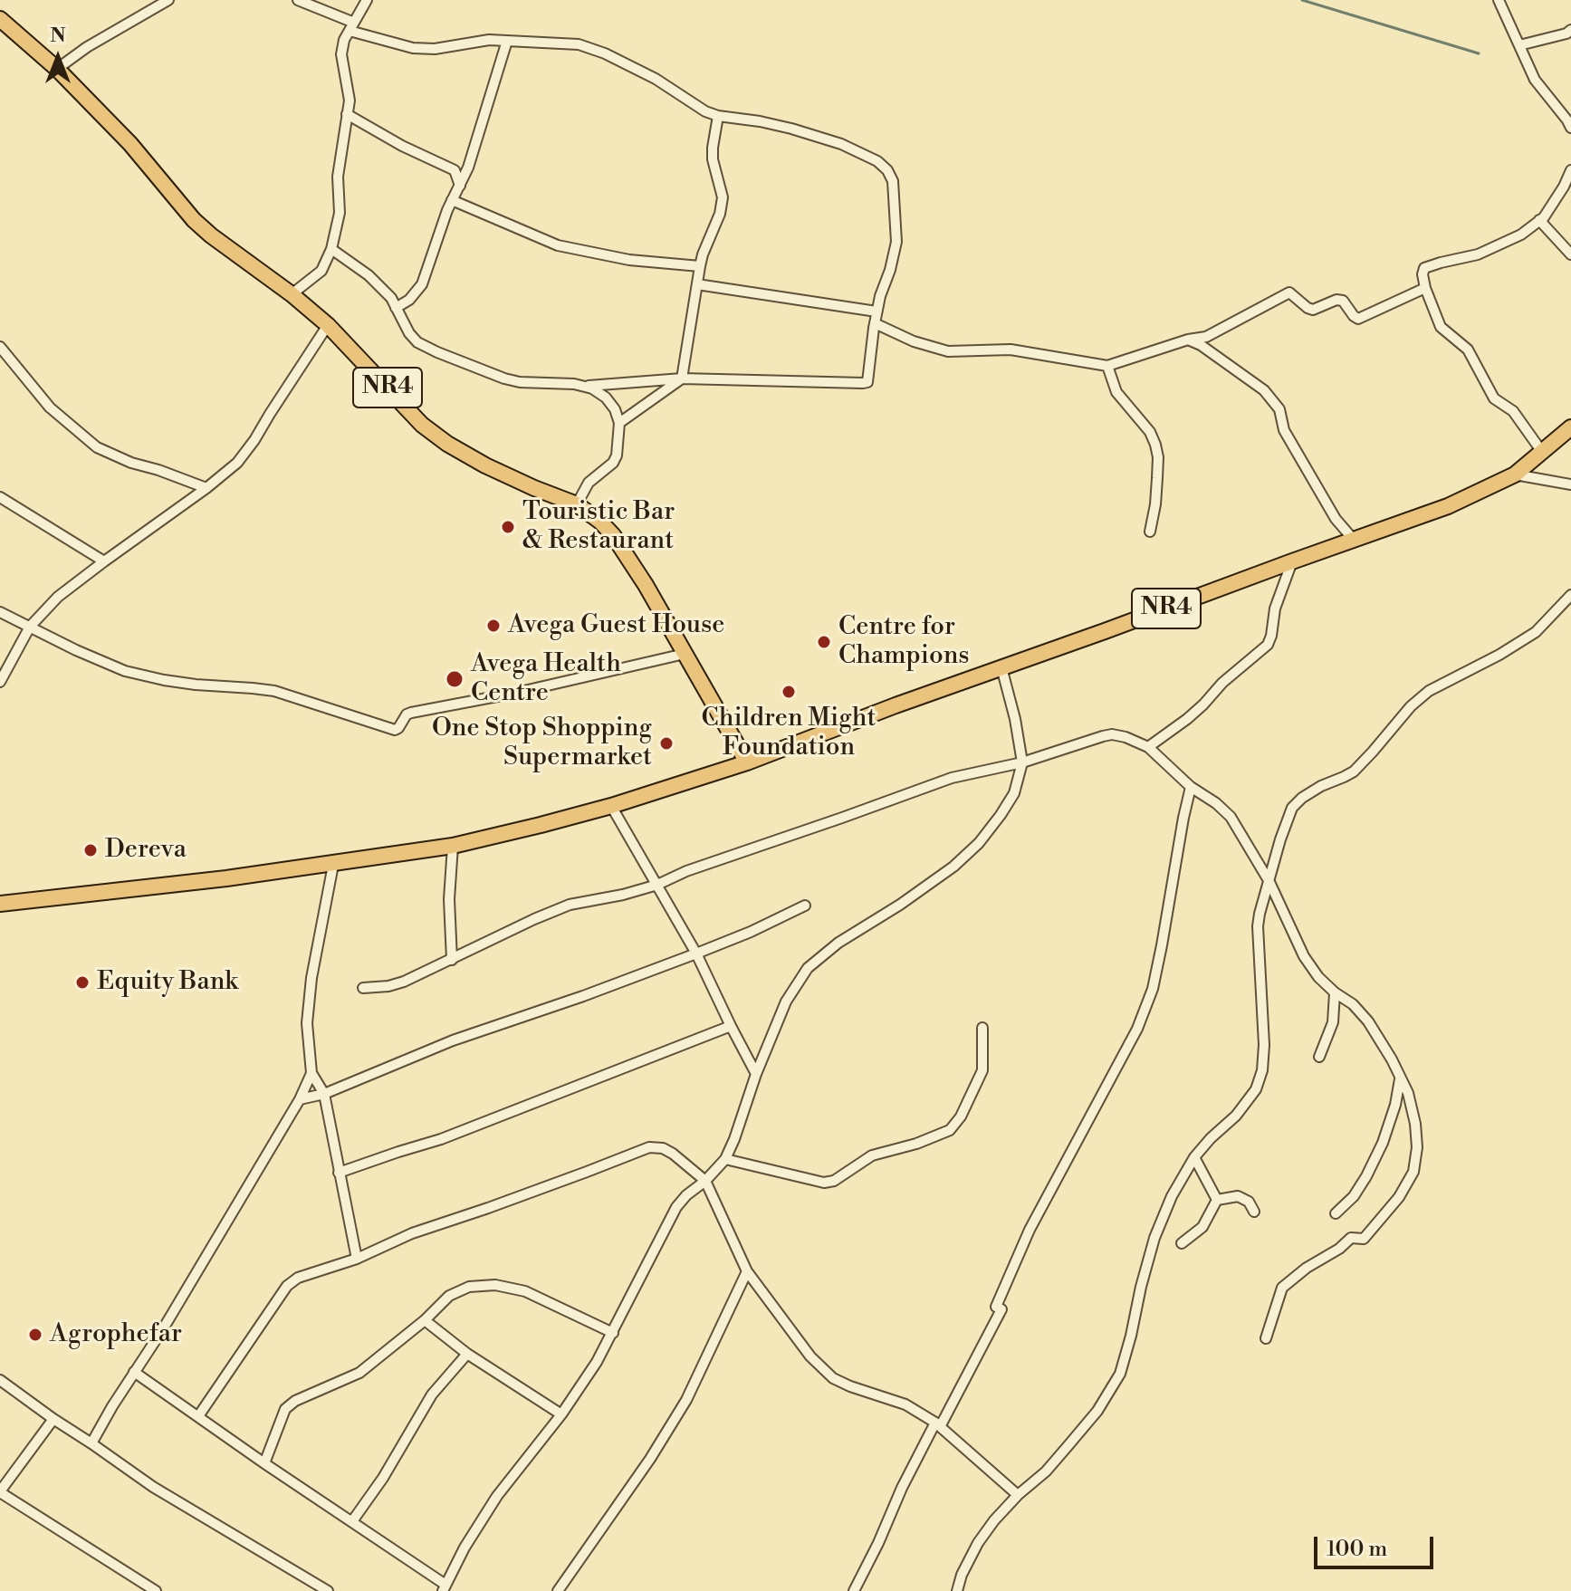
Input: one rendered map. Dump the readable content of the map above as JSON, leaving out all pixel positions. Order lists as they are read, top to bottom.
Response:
{
  "streets": {
    "highway": ["NR4"]
  },
  "places": [
    "Touristic Bar & Restaurant",
    "Avega Guest House",
    "Centre for Champions",
    "Avega Health Centre",
    "Children Might Foundation",
    "One Stop Shopping Supermarket",
    "Dereva",
    "Equity Bank",
    "Agrophefar"
  ],
  "scale_bar": "100 m",
  "north": "top"
}
